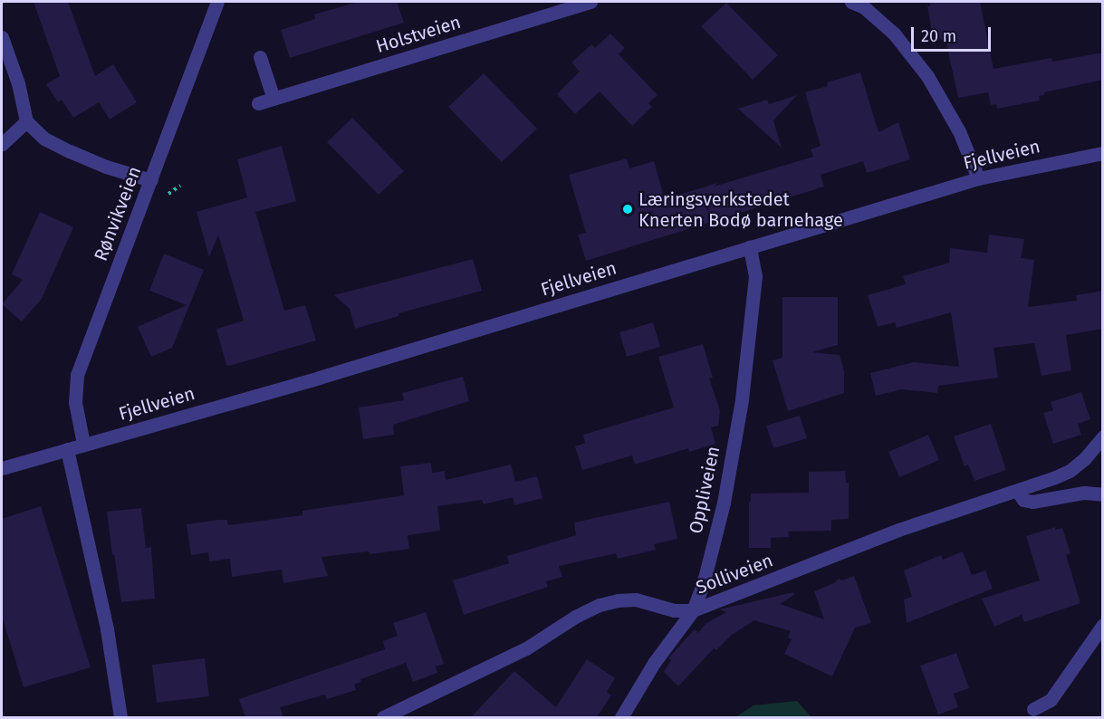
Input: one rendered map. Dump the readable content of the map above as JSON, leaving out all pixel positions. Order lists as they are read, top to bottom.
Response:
{
  "streets": {
    "street": [
      "Holstveien",
      "Fjellveien",
      "Rønvikveien",
      "Oppliveien",
      "Solliveien"
    ]
  },
  "crossings": [
    ["Fjellveien", "Rønvikveien"],
    ["Fjellveien", "Oppliveien"],
    ["Oppliveien", "Solliveien"]
  ],
  "places": ["Læringsverkstedet Knerten Bodø barnehage"],
  "scale_bar": "20 m"
}
